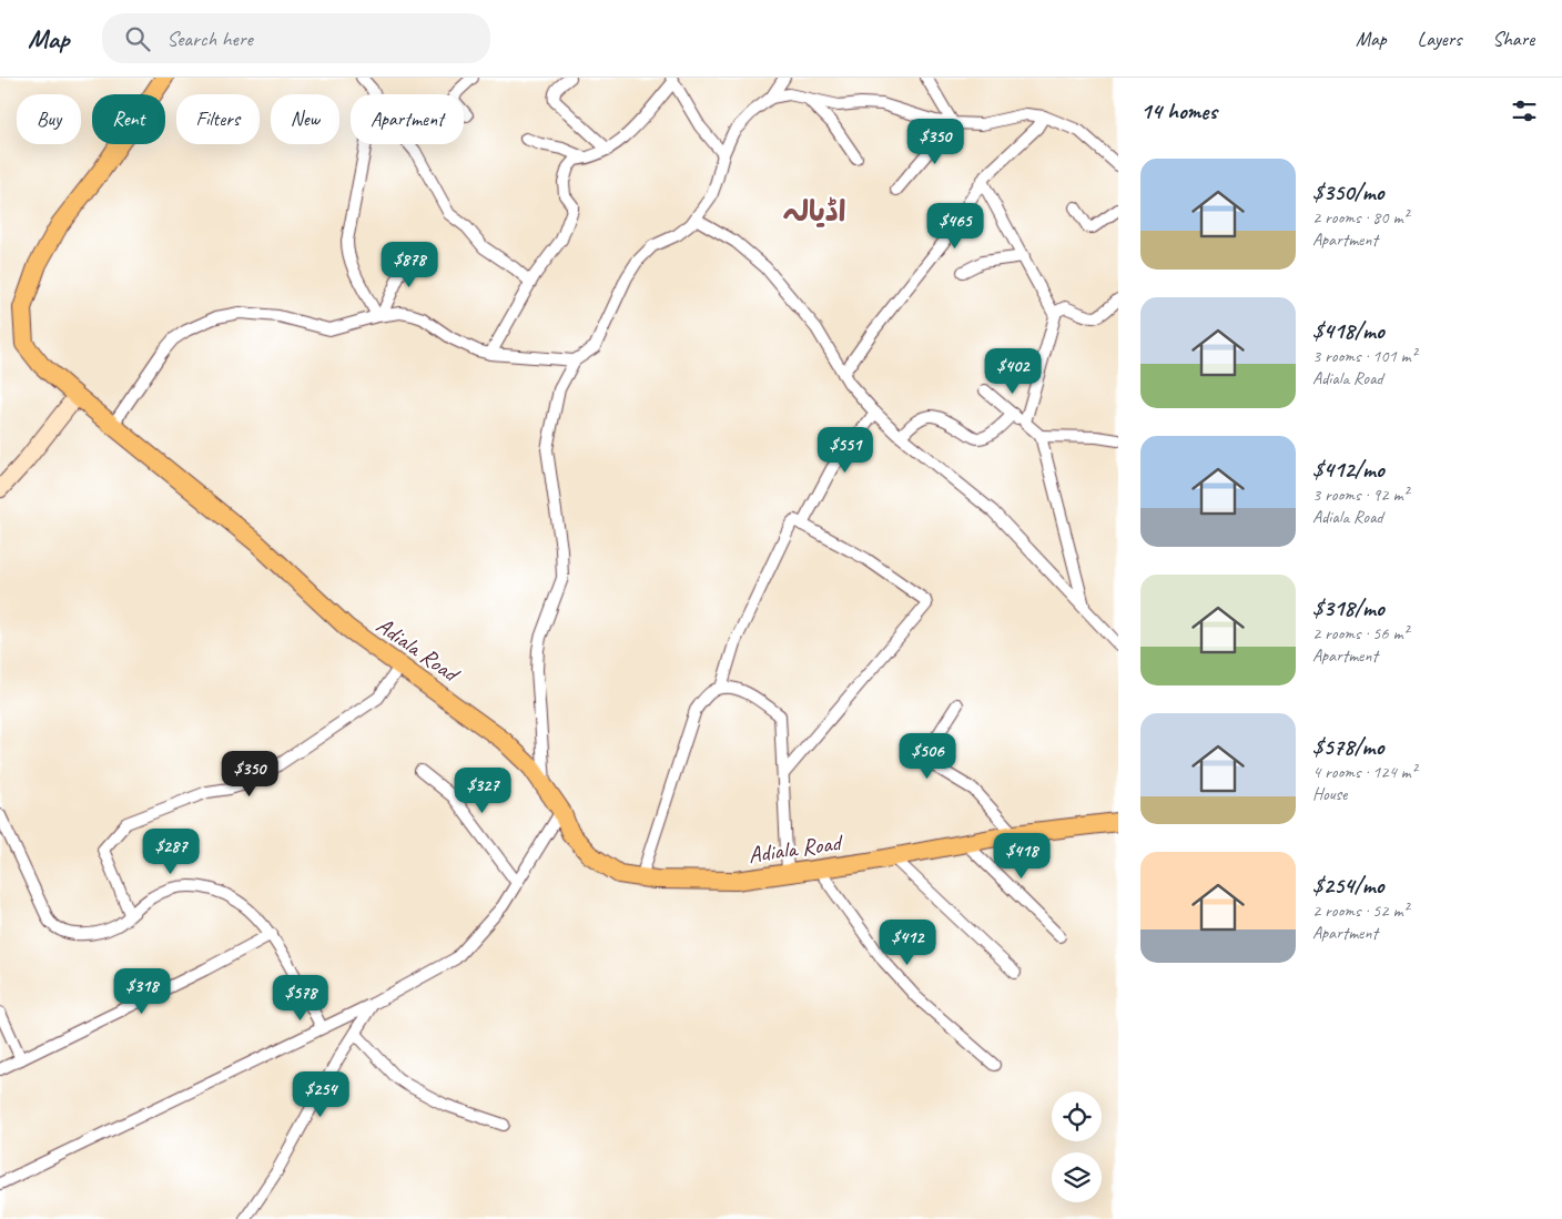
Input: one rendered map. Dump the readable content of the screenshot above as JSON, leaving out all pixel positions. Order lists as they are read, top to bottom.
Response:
{
  "streets": {
    "main road": ["Adiala Road"]
  },
  "districts": ["اڈیالہ"],
  "page": {
    "header": "Map",
    "search": "Search here",
    "nav": ["Map", "Layers", "Share"],
    "heading": "14 homes",
    "chip": [
      "Buy",
      "Rent",
      "Filters",
      "New",
      "Apartment"
    ],
    "price": [
      "$350",
      "$465",
      "$878",
      "$402",
      "$551",
      "$506",
      "$350",
      "$327",
      "$287",
      "$418",
      "$412",
      "$318",
      "$578",
      "$254"
    ],
    "list": [
      {
        "name": "$350/mo",
        "note": "2 rooms · 80 m² · Apartment"
      },
      {
        "name": "$418/mo",
        "note": "3 rooms · 101 m² · Adiala Road"
      },
      {
        "name": "$412/mo",
        "note": "3 rooms · 92 m² · Adiala Road"
      },
      {
        "name": "$318/mo",
        "note": "2 rooms · 56 m² · Apartment"
      },
      {
        "name": "$578/mo",
        "note": "4 rooms · 124 m² · House"
      },
      {
        "name": "$254/mo",
        "note": "2 rooms · 52 m² · Apartment"
      }
    ]
  }
}
